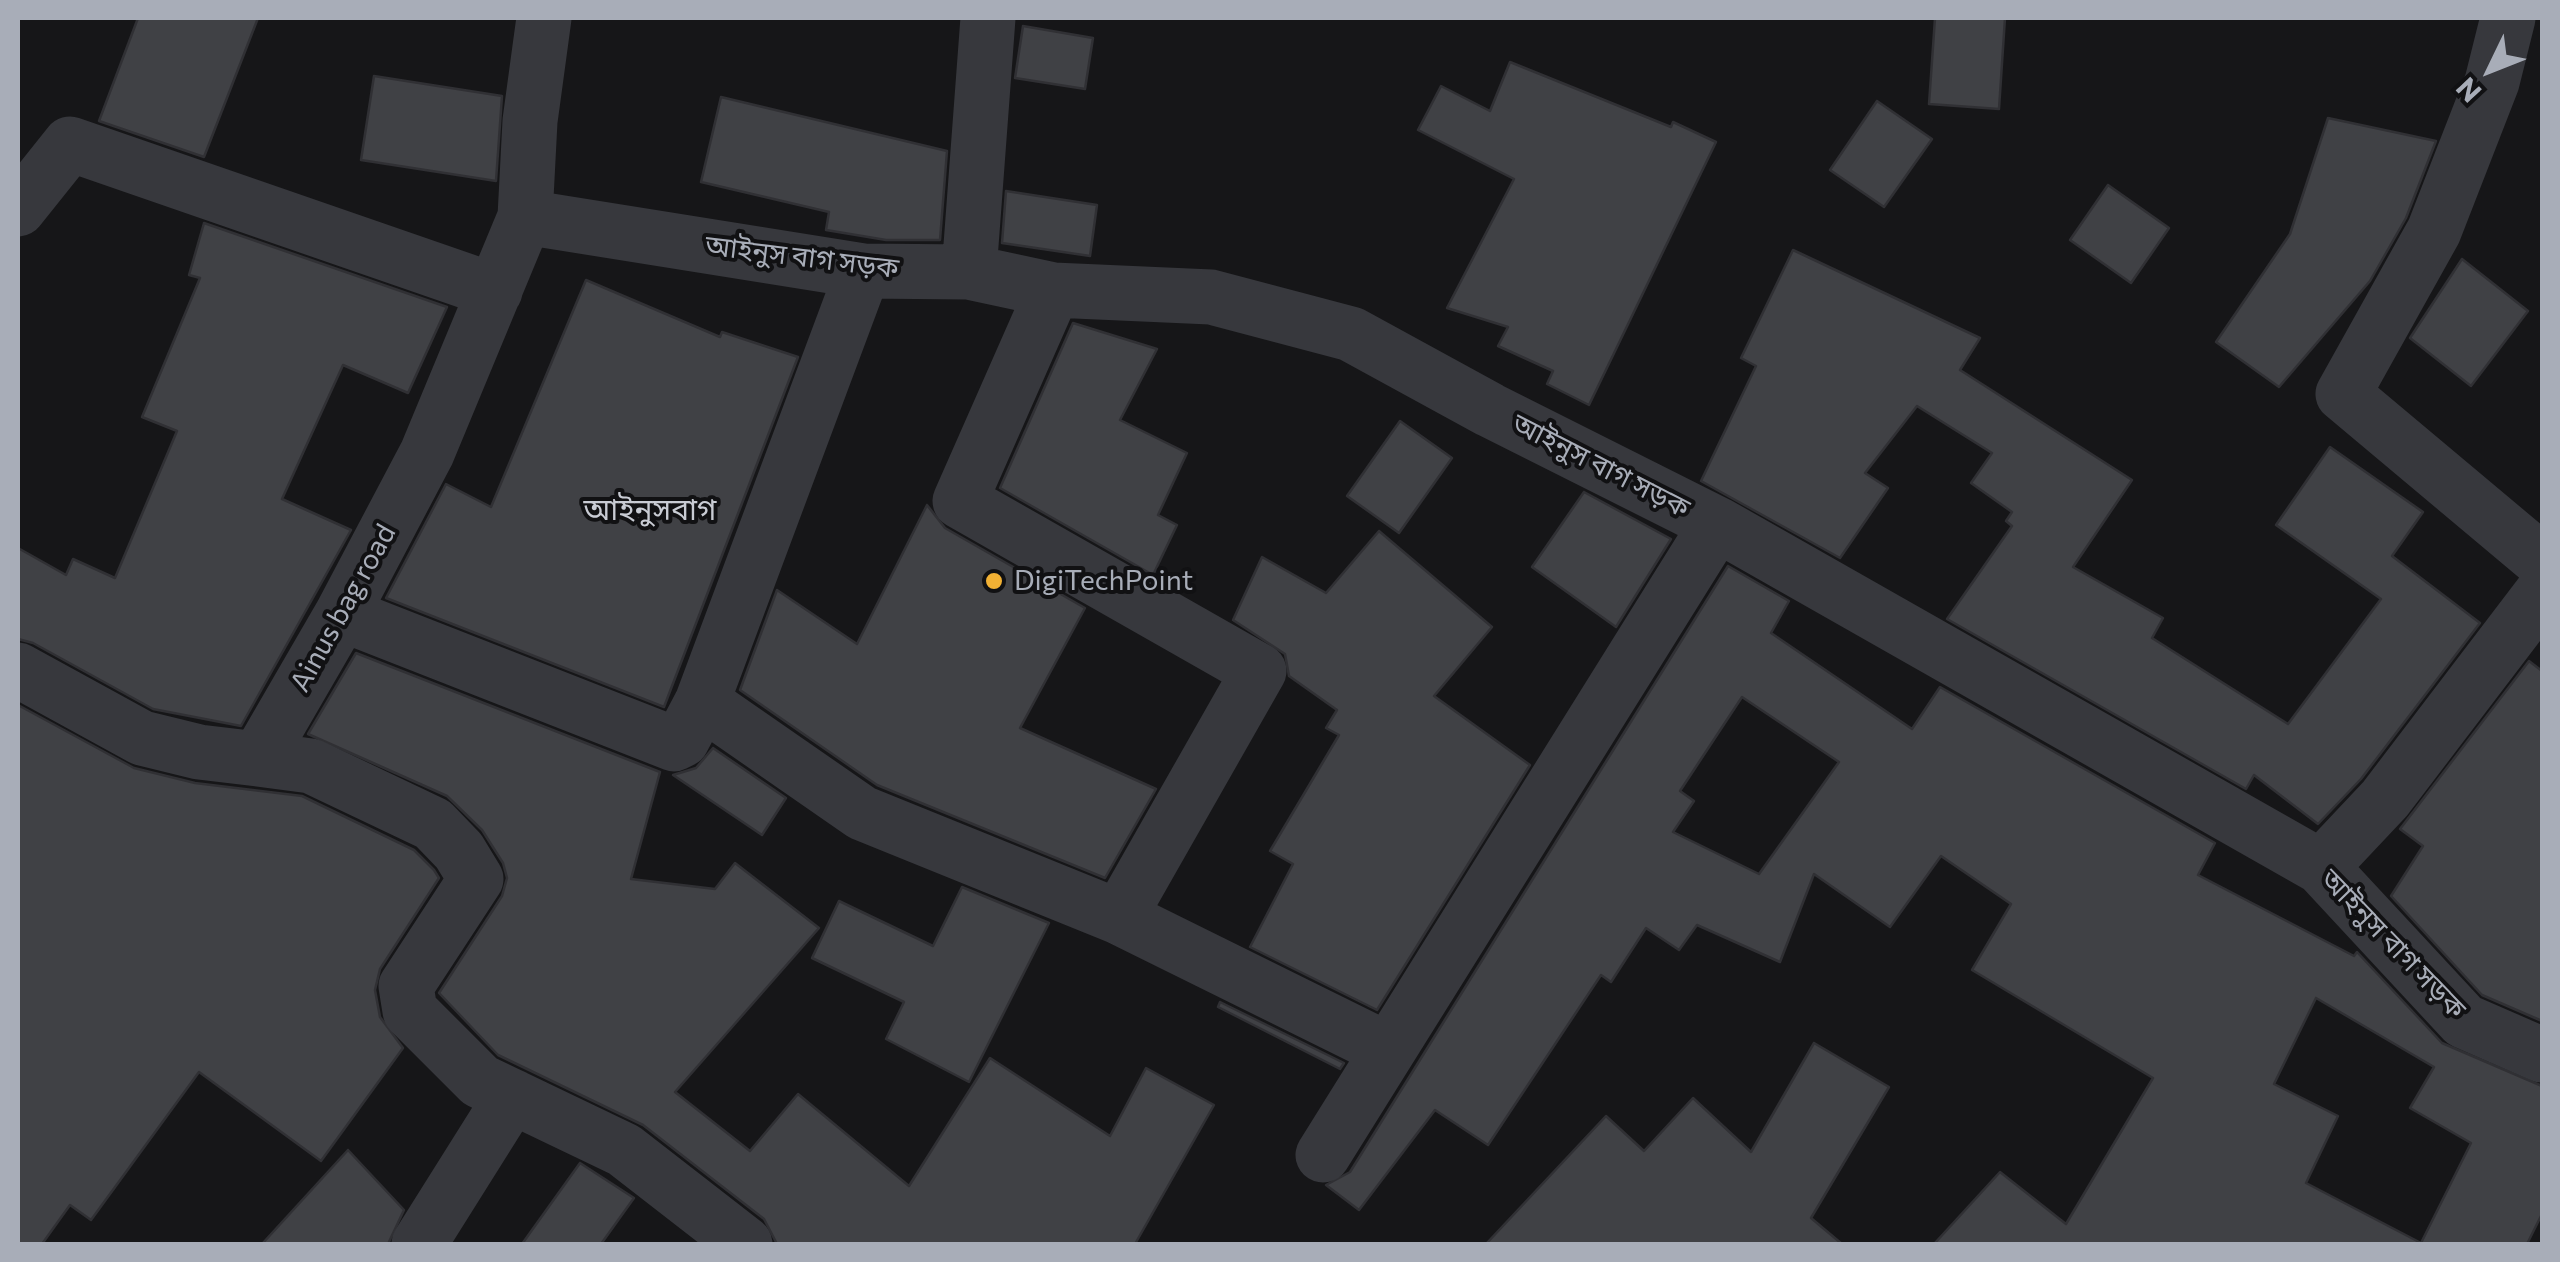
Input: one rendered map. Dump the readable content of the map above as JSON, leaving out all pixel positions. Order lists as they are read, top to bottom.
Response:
{
  "streets": {
    "street": ["আইনুস বাগ সড়ক", "Ainus bag road"]
  },
  "crossings": [
    ["আইনুস বাগ সড়ক", "Ainus bag road"]
  ],
  "districts": ["আইনুসবাগ"],
  "places": ["DigiTechPoint"],
  "north": "bottom left"
}
